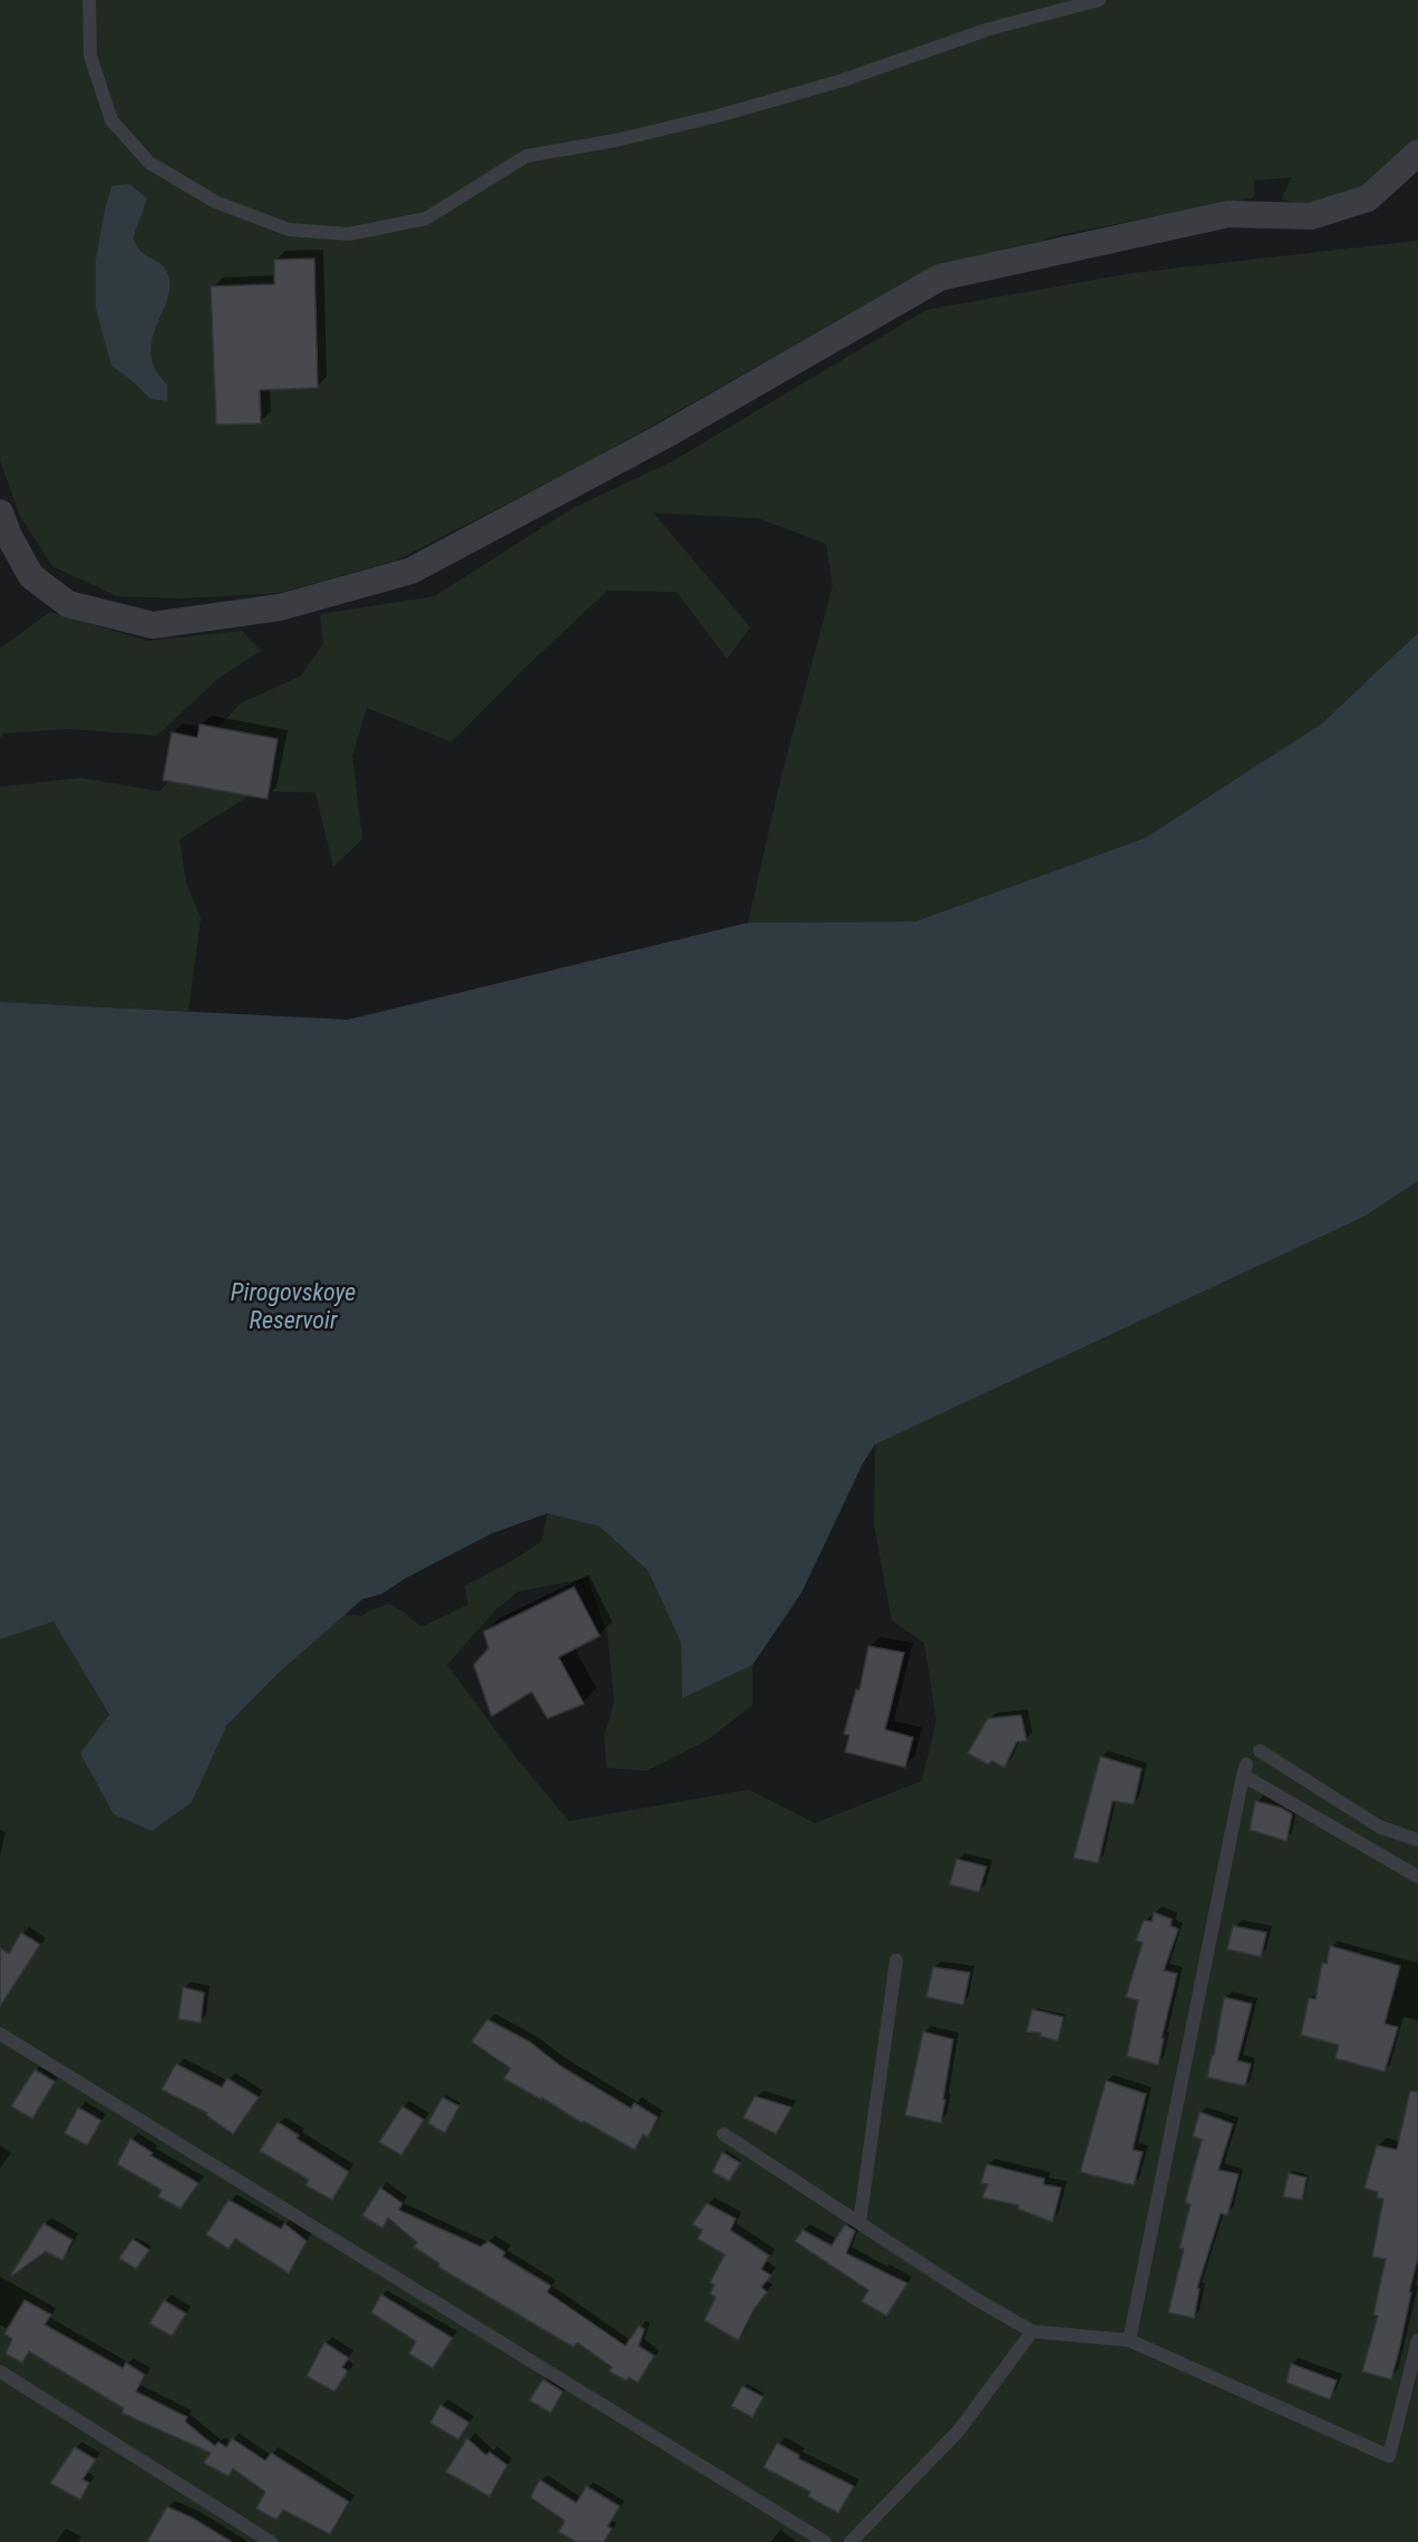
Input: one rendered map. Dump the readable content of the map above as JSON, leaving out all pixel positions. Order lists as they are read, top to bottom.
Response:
{
  "water": ["Pirogovskoye Reservoir"]
}
